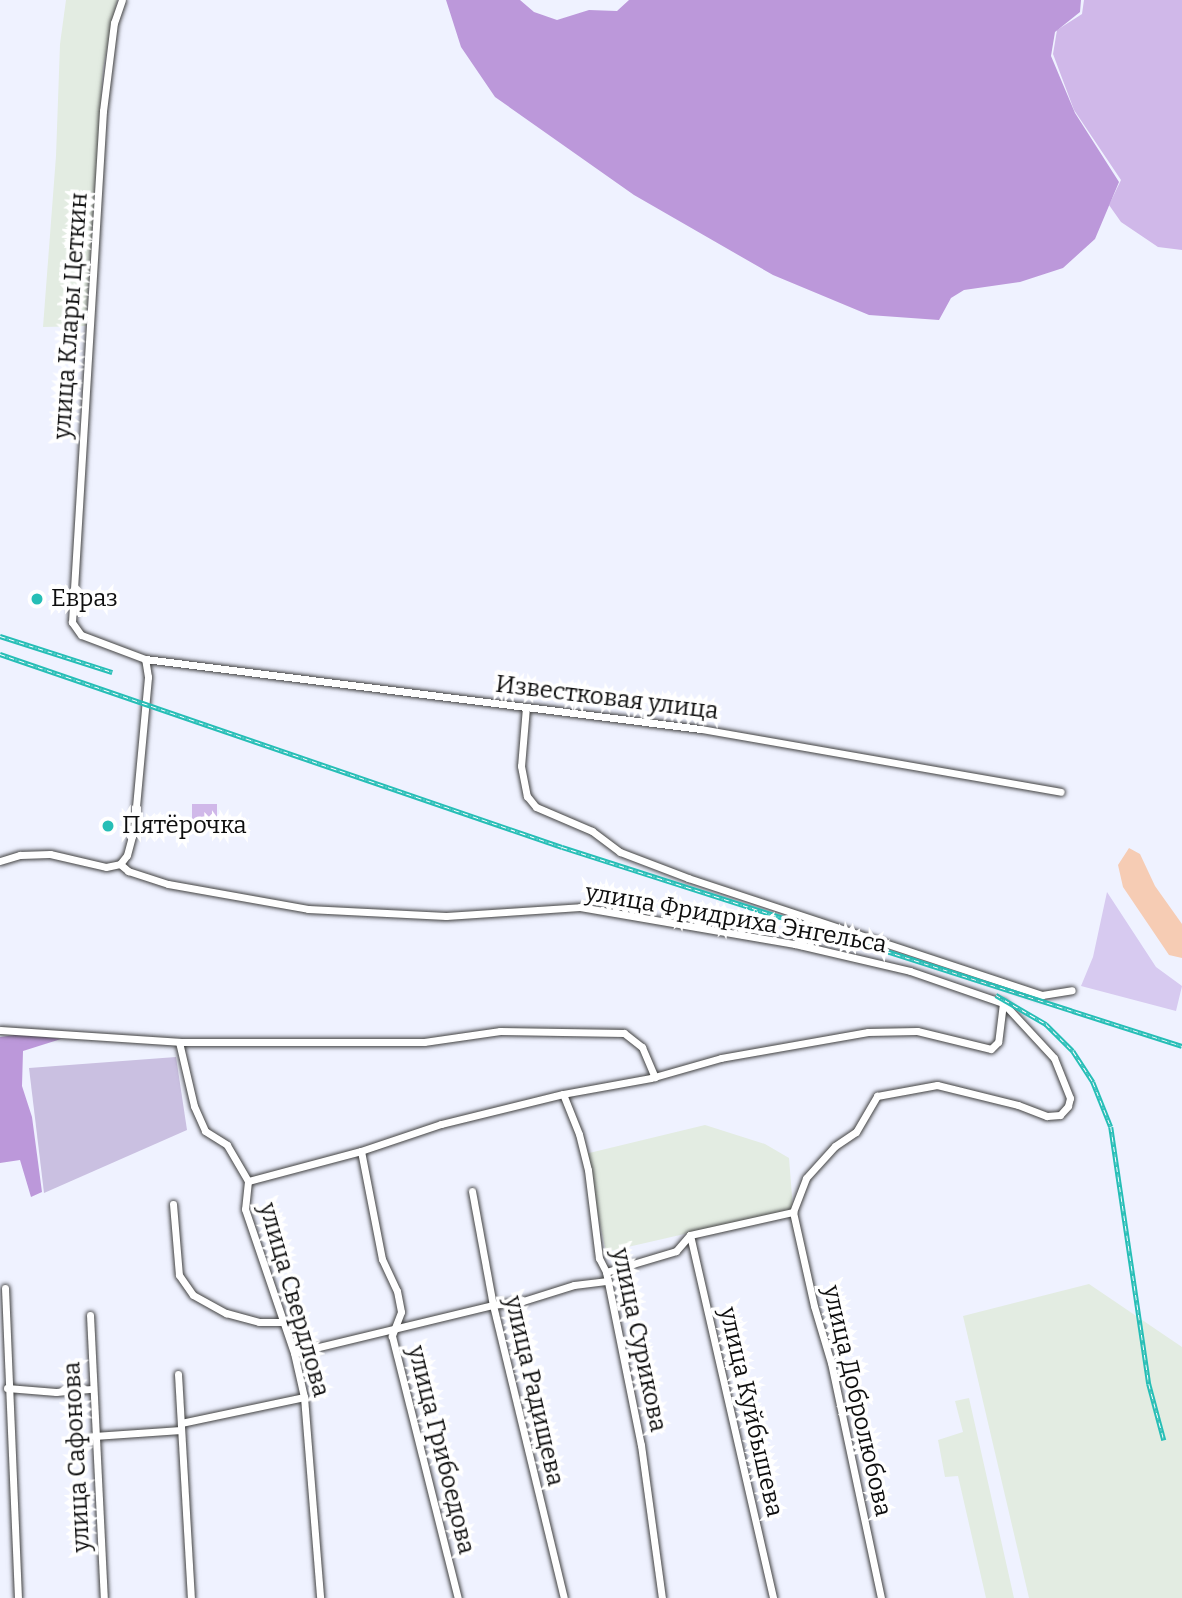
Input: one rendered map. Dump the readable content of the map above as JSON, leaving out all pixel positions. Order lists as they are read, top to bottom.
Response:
{
  "streets": {
    "street": [
      "улица Клары Цеткин",
      "Известковая улица",
      "улица Фридриха Энгельса",
      "улица Свердлова",
      "улица Сурикова",
      "улица Радищева",
      "улица Добролюбова",
      "улица Куйбышева",
      "улица Грибоедова",
      "улица Сафонова"
    ]
  },
  "crossings": [
    ["улица Клары Цеткин", "Известковая улица"],
    ["улица Фридриха Энгельса", "улица Свердлова"],
    ["улица Свердлова", "улица Сурикова"],
    ["улица Свердлова", "улица Грибоедова"]
  ],
  "places": ["Евраз", "Пятёрочка"]
}
